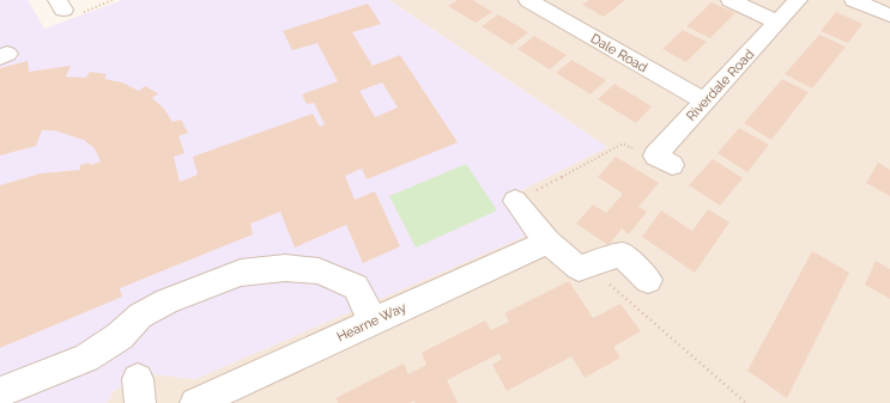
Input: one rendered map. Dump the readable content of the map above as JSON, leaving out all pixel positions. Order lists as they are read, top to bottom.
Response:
{
  "streets": {
    "street": ["Dale Road", "Riverdale Road", "Hearne Way"]
  },
  "crossings": [
    ["Dale Road", "Riverdale Road"]
  ]
}
